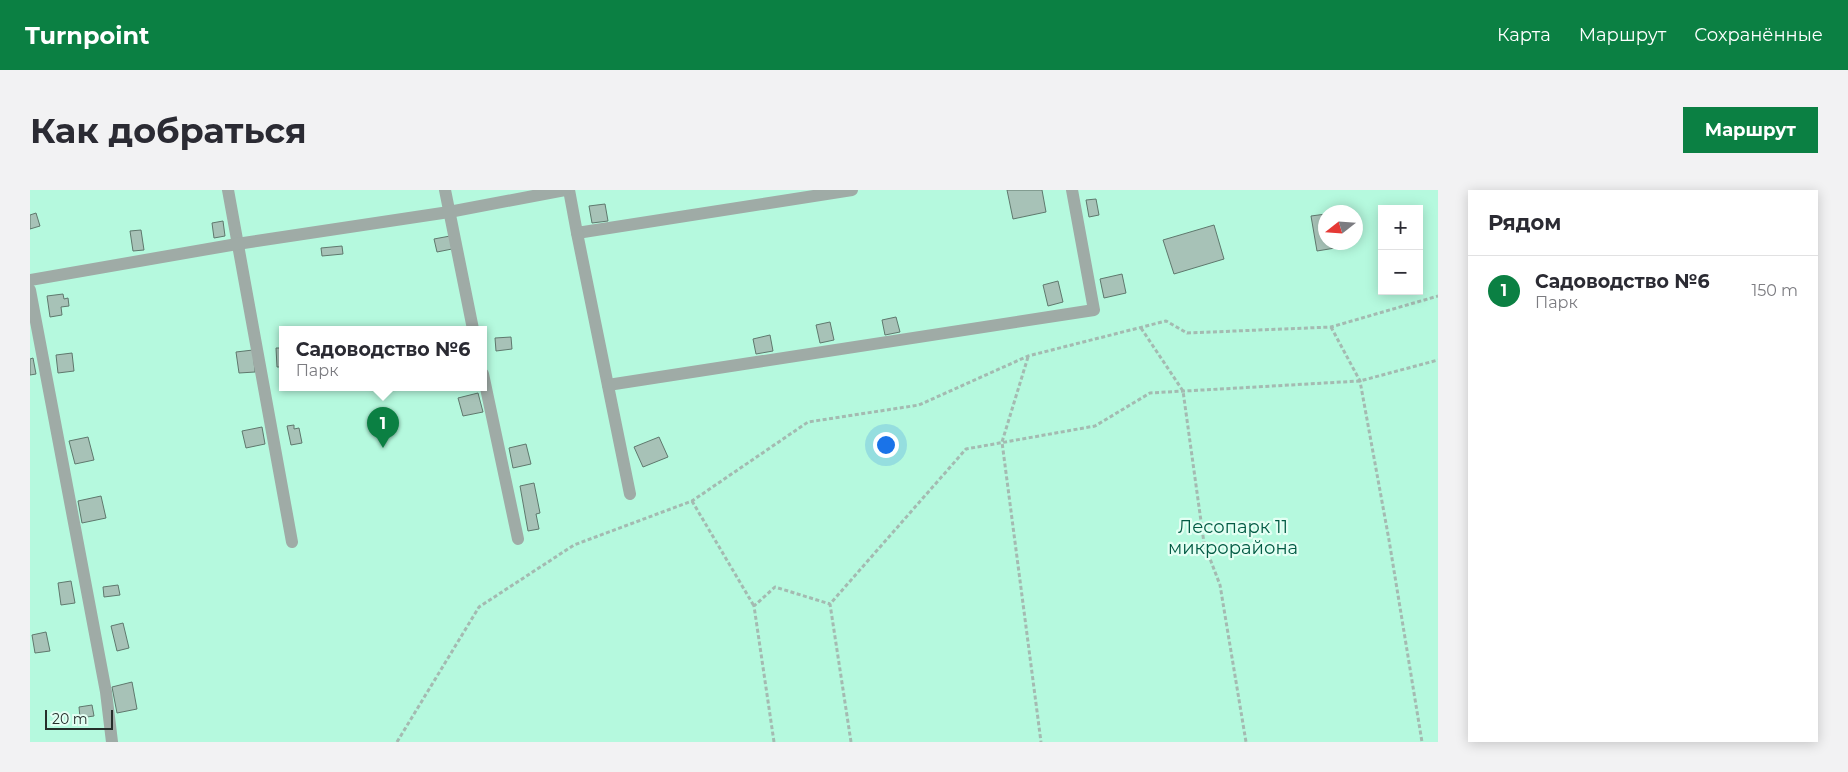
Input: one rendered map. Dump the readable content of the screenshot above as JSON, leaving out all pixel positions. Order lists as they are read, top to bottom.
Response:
{
  "parks": ["Лесопарк 11 микрорайона"],
  "scale_bar": "20 m",
  "north": "left",
  "page": {
    "header": "Turnpoint",
    "nav": ["Карта", "Маршрут", "Сохранённые"],
    "buttons": "Маршрут",
    "title": "Как добраться",
    "heading": "Рядом",
    "map_buttons": ["+", "−"],
    "list": [
      {
        "mark": "1",
        "name": "Садоводство №6",
        "note": "Парк",
        "value": "150 m"
      }
    ],
    "popup": ["Садоводство №6", "Парк"],
    "pins": "1",
    "scale": "20 m"
  }
}
